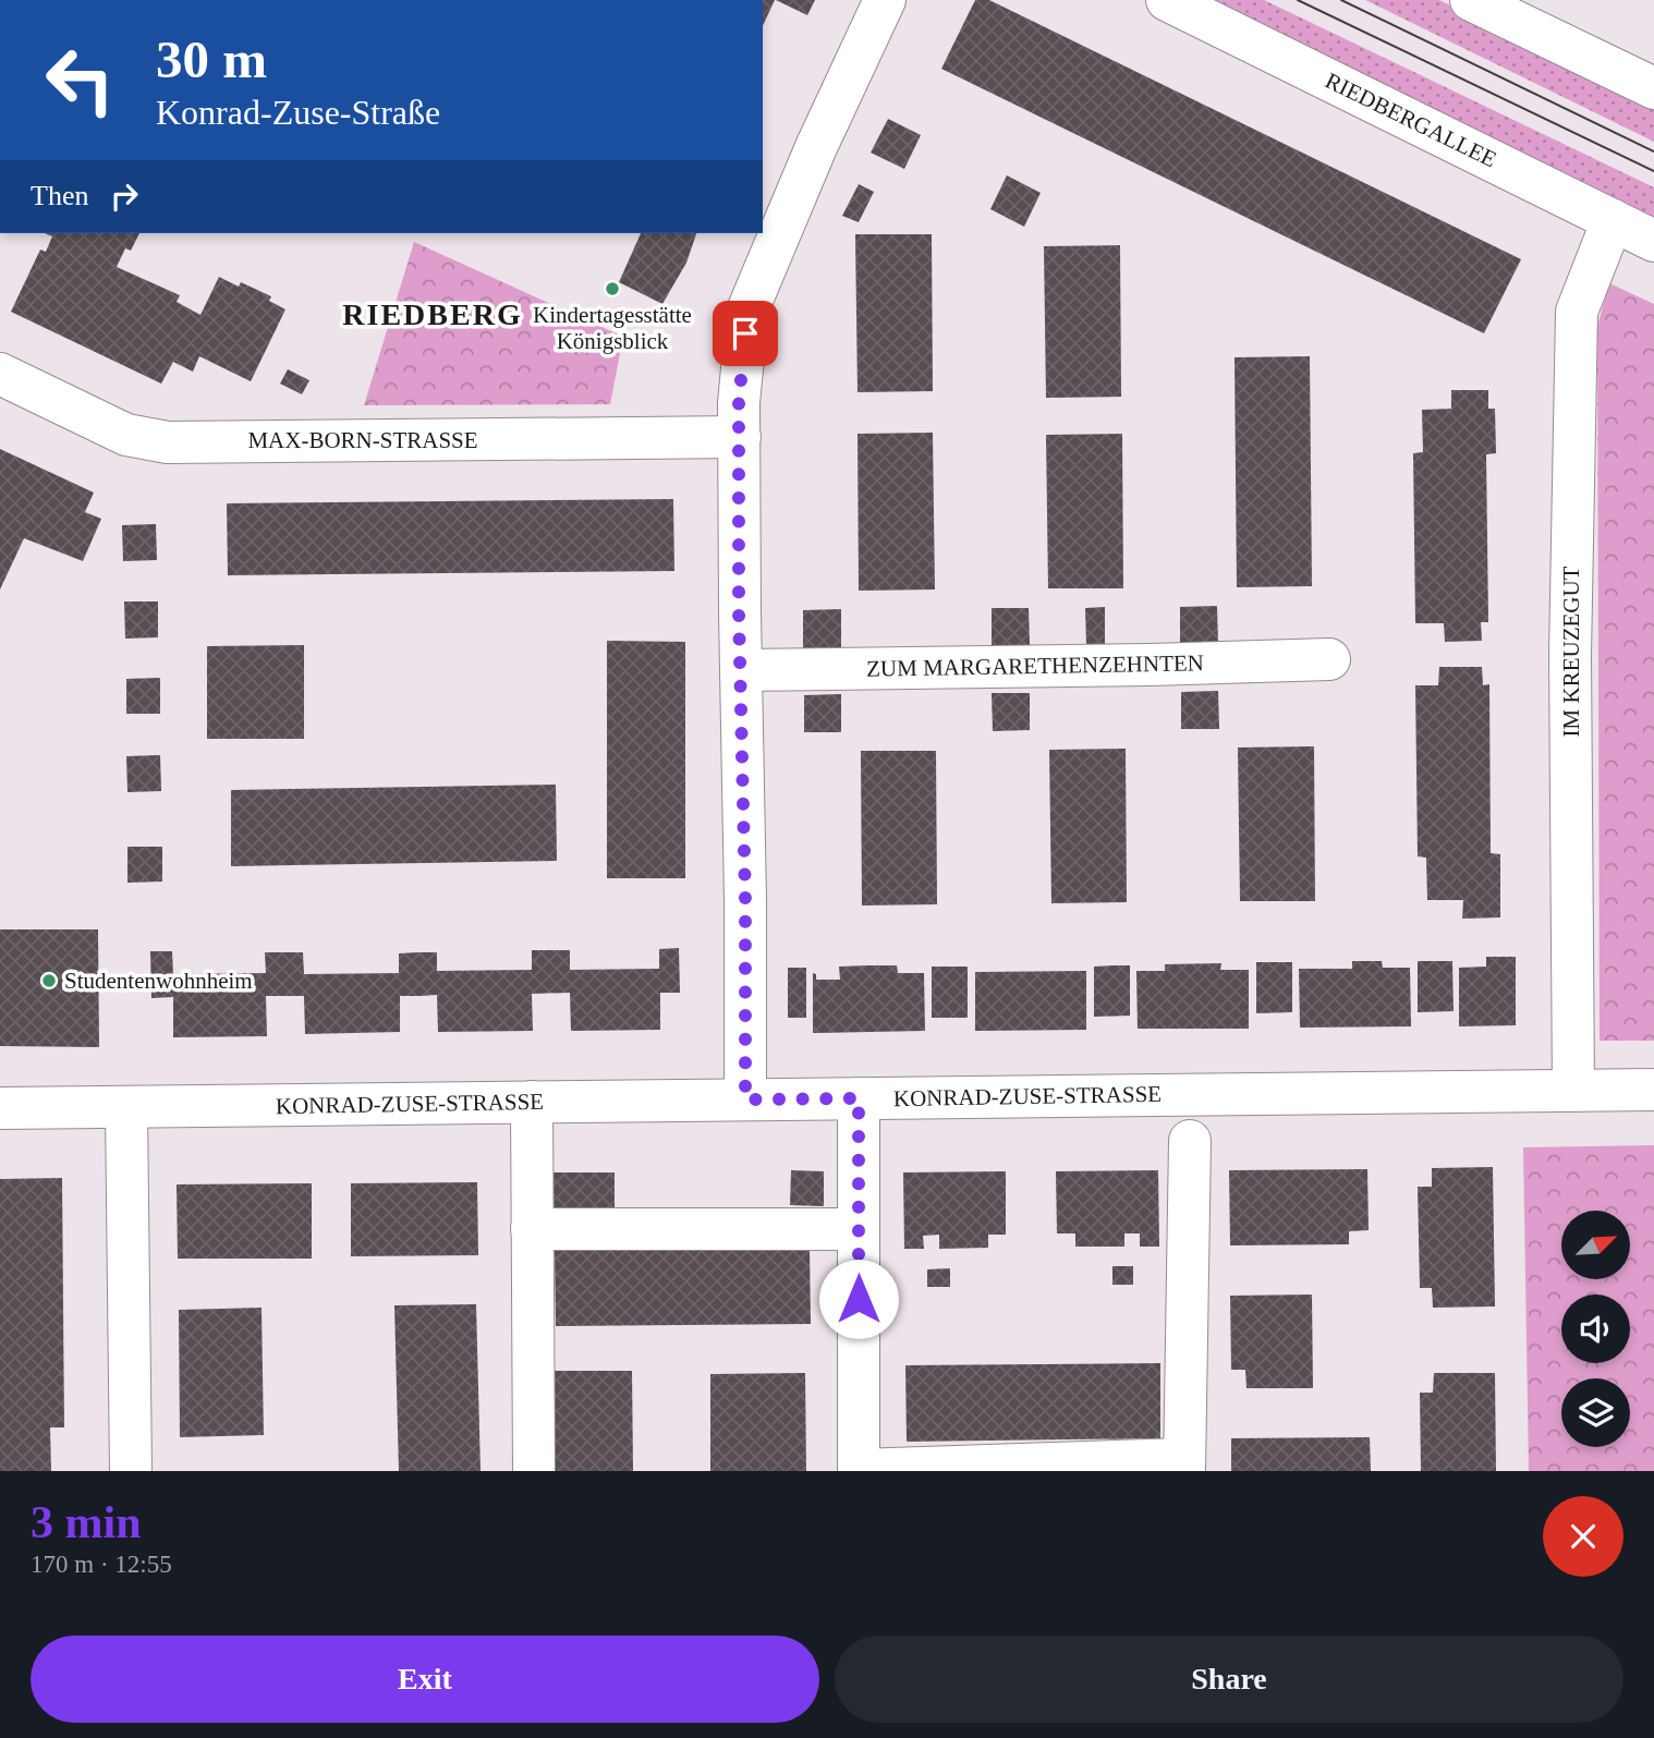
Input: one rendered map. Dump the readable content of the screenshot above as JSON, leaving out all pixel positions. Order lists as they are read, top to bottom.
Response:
{
  "streets": {
    "street": [
      "RIEDBERGALLEE",
      "MAX-BORN-STRASSE",
      "IM KREUZEGUT",
      "ZUM MARGARETHENZEHNTEN",
      "KONRAD-ZUSE-STRASSE"
    ]
  },
  "crossings": [
    ["RIEDBERGALLEE", "IM KREUZEGUT"],
    ["IM KREUZEGUT", "KONRAD-ZUSE-STRASSE"]
  ],
  "districts": ["RIEDBERG"],
  "places": ["Kindertagesstätte Königsblick", "Studentenwohnheim"],
  "north": "top right",
  "page": {
    "turn": ["30 m", "Konrad-Zuse-Straße"],
    "then": "Then",
    "heading": ["3 min", "170 m · 12:55"],
    "buttons": ["Exit", "Share"]
  }
}
